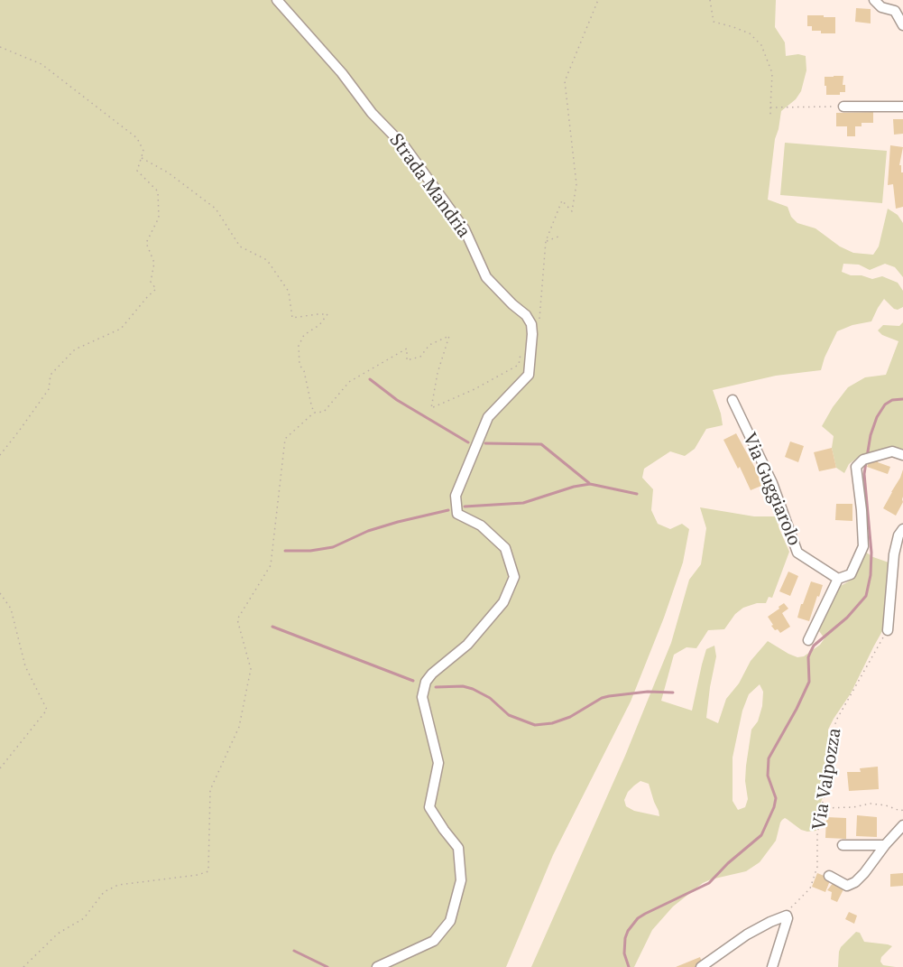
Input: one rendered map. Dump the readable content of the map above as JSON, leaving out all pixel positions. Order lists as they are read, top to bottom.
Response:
{
  "streets": {
    "street": ["Strada Mandria", "Via Guggiarolo"],
    "path": ["Via Valpozza"]
  }
}
